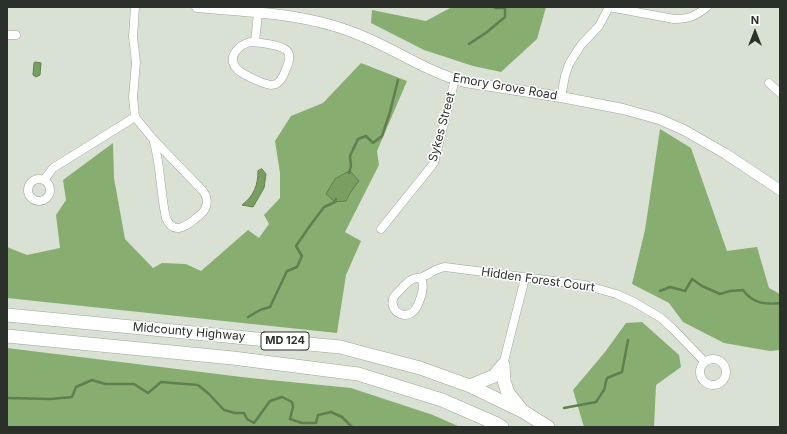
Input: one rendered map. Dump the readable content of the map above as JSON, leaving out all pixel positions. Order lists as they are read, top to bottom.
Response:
{
  "streets": {
    "main road": ["Midcounty Highway", "MD 124"],
    "street": ["Emory Grove Road", "Sykes Street", "Hidden Forest Court"]
  },
  "crossings": [
    ["Emory Grove Road", "Sykes Street"]
  ],
  "north": "top"
}
